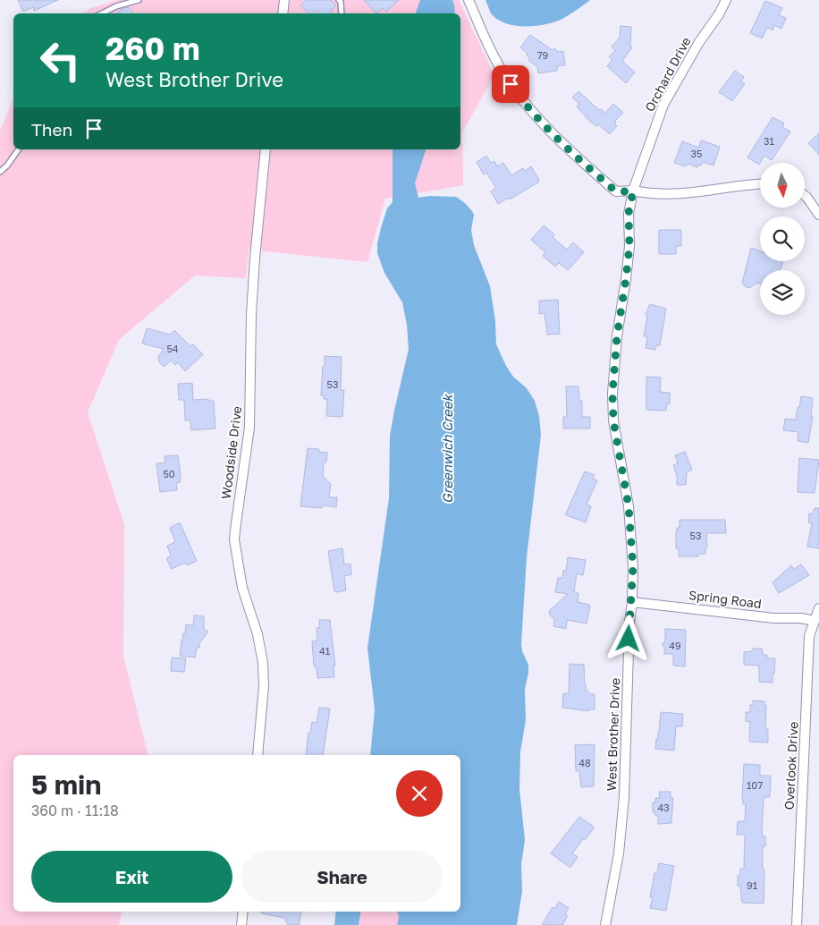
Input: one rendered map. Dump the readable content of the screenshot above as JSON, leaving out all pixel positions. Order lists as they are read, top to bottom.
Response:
{
  "streets": {
    "street": [
      "Orchard Drive",
      "Woodside Drive",
      "Spring Road",
      "West Brother Drive",
      "Overlook Drive"
    ]
  },
  "crossings": [
    ["Orchard Drive", "West Brother Drive"],
    ["Spring Road", "West Brother Drive"],
    ["Spring Road", "Overlook Drive"]
  ],
  "water": ["Greenwich Creek"],
  "house_numbers": [
    "79",
    "31",
    "35",
    "54",
    "53",
    "50",
    "53",
    "49",
    "41",
    "48",
    "107",
    "43",
    "91"
  ],
  "north": "bottom",
  "page": {
    "turn": ["260 m", "West Brother Drive"],
    "then": "Then",
    "heading": ["5 min", "360 m · 11:18"],
    "buttons": ["Exit", "Share"]
  }
}
